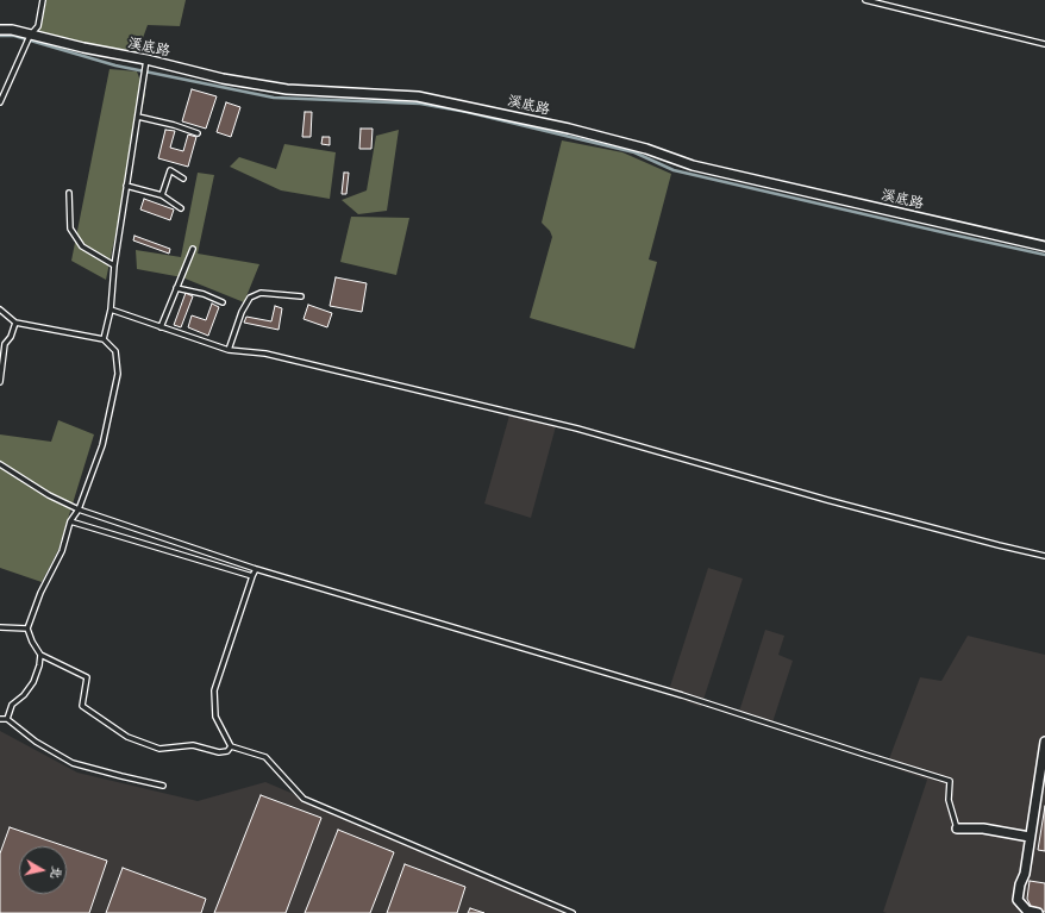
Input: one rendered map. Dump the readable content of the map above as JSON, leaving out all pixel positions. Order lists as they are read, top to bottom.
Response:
{
  "streets": {
    "street": ["溪底路"]
  },
  "north": "right"
}
